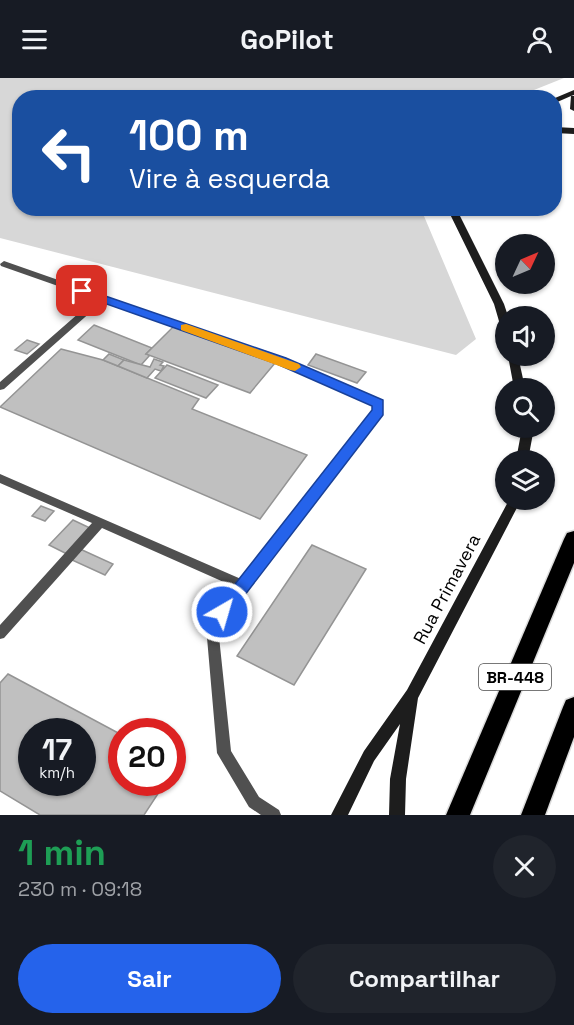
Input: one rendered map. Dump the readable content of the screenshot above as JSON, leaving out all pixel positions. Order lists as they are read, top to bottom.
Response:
{
  "streets": {
    "highway": ["BR-448"],
    "main road": ["Rua Primavera"]
  },
  "north": "top right",
  "page": {
    "header": "GoPilot",
    "turn": ["100 m", "Vire à esquerda"],
    "speed": "17 km/h",
    "limit": "20",
    "heading": ["1 min", "230 m · 09:18"],
    "buttons": ["Sair", "Compartilhar"]
  }
}
